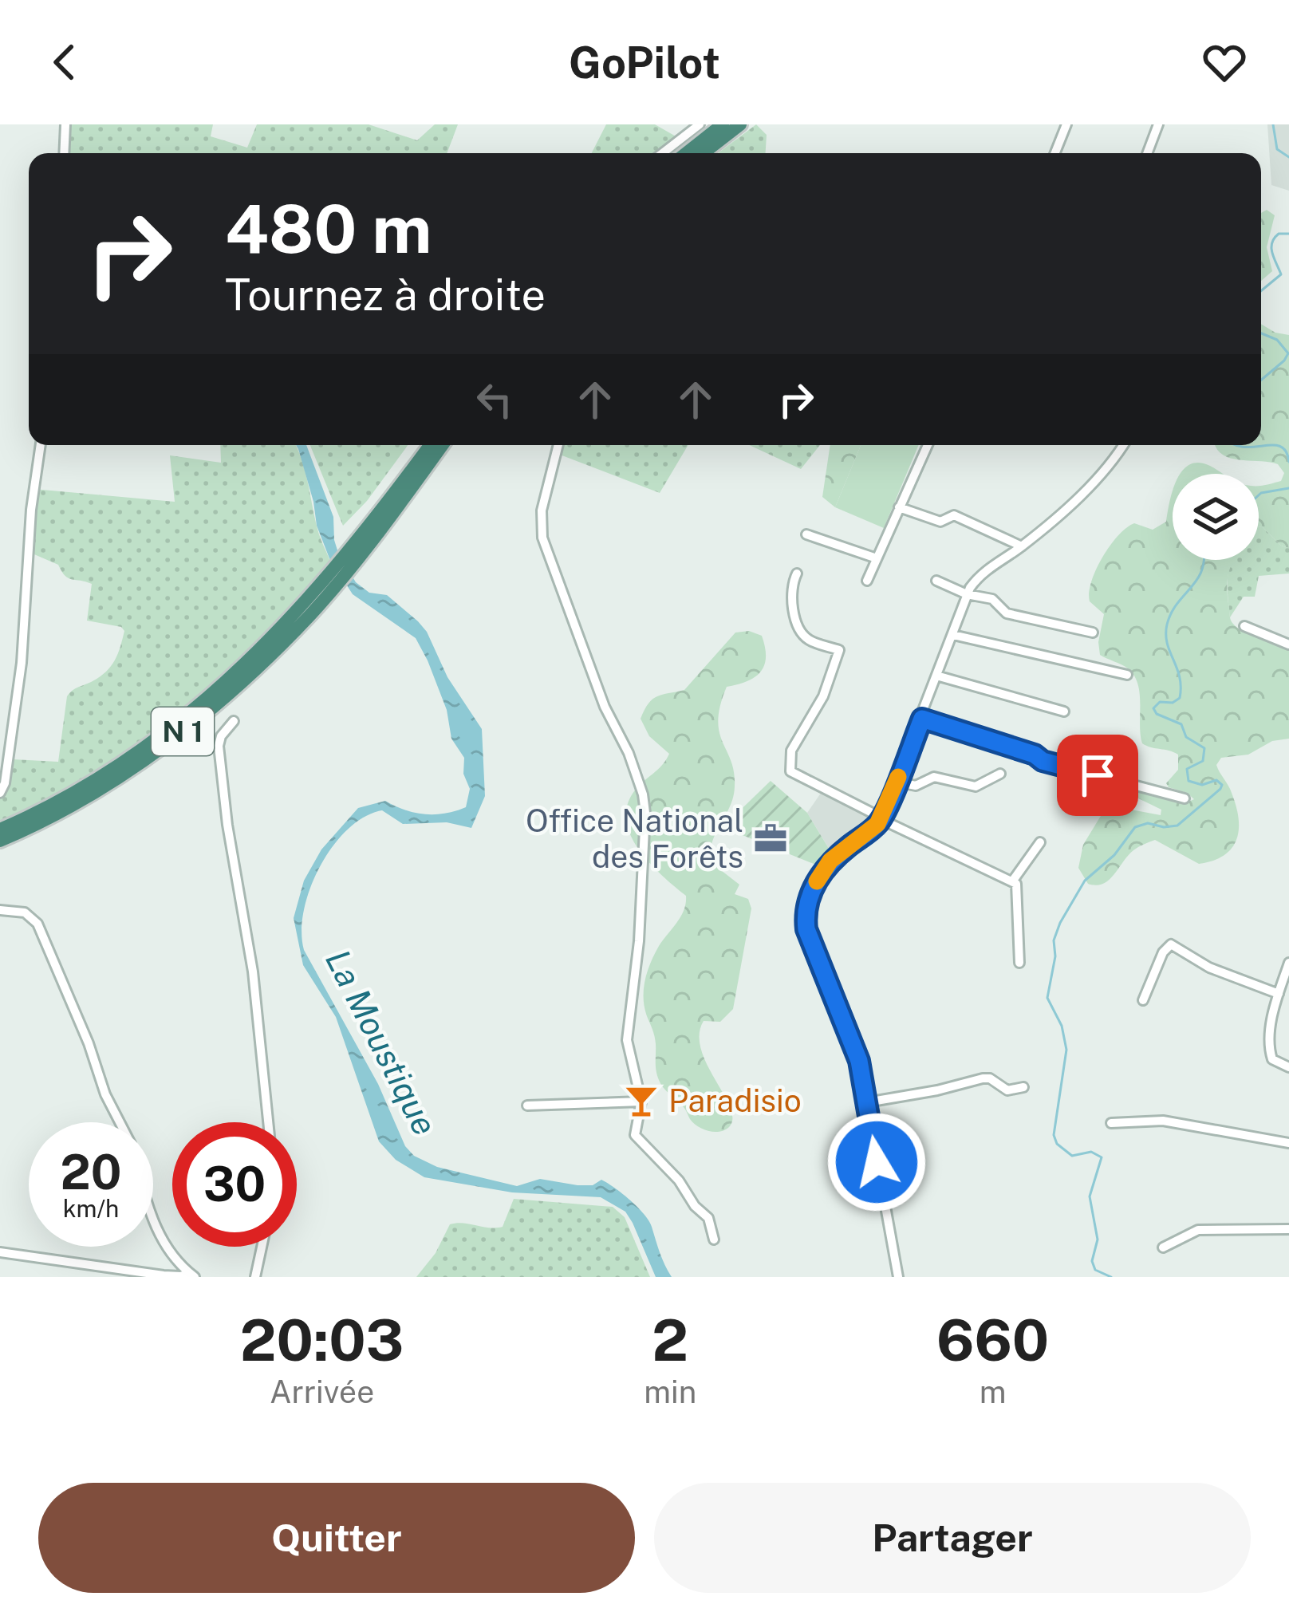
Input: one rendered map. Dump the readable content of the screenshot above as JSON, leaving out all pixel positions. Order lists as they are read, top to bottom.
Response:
{
  "streets": {
    "highway": ["N 1"]
  },
  "water": ["La Moustique"],
  "places": {
    "office": ["Office National des Forêts"],
    "bar": ["Paradisio"]
  },
  "page": {
    "header": "GoPilot",
    "turn": ["480 m", "Tournez à droite"],
    "speed": "20 km/h",
    "limit": "30",
    "eta": [
      "20:03",
      "Arrivée",
      "2",
      "min",
      "660",
      "m"
    ],
    "buttons": ["Quitter", "Partager"]
  }
}
